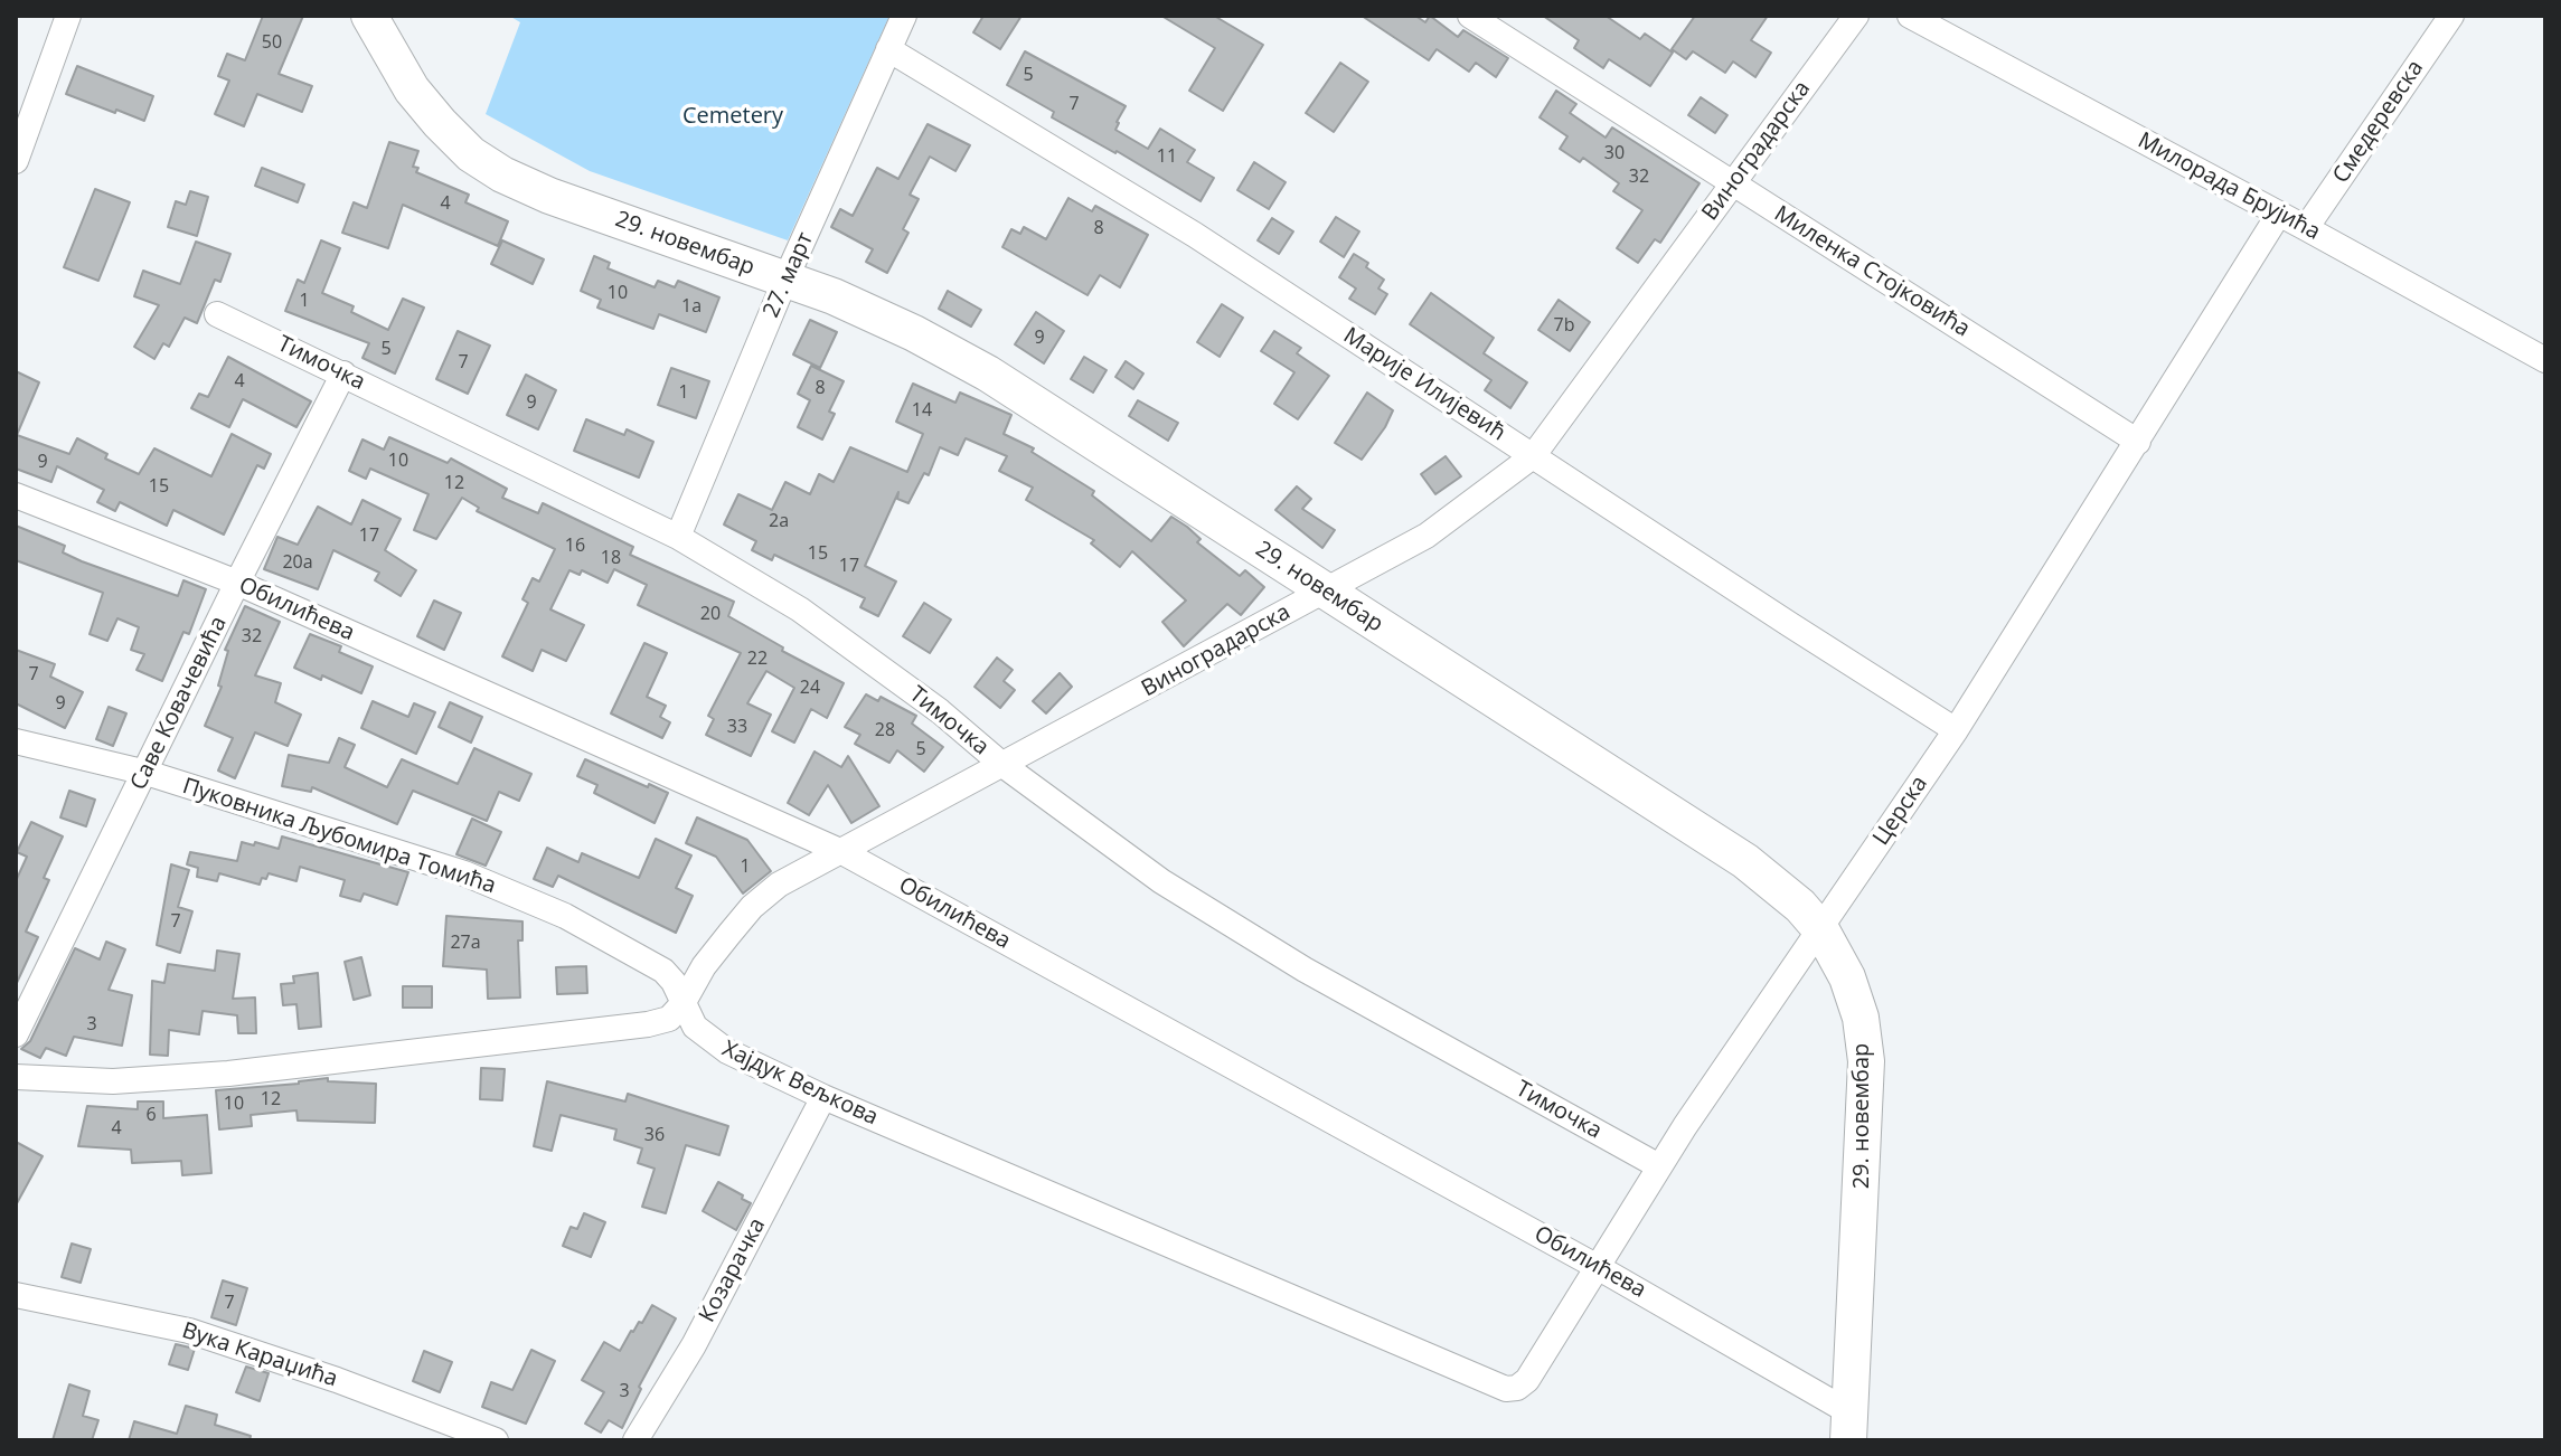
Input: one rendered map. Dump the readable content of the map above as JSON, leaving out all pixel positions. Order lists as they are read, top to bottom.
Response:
{
  "streets": {
    "main road": ["29. новембар"],
    "street": [
      "Смедеревска",
      "Виноградарска",
      "Милорада Брујића",
      "Миленка Стојковића",
      "27. март",
      "Тимочка",
      "Марије Илијевић",
      "Обилићева",
      "Саве Ковачевића",
      "Церска",
      "Пуковника Љубомира Томића",
      "Хајдук Вељкова",
      "Козарачка",
      "Вука Караџића"
    ]
  },
  "crossings": [
    ["Смедеревска", "Милорада Брујића"],
    ["Виноградарска", "29. новембар"],
    ["Виноградарска", "Миленка Стојковића"],
    ["Виноградарска", "Тимочка"],
    ["Виноградарска", "Марије Илијевић"],
    ["Виноградарска", "Обилићева"],
    ["Виноградарска", "Пуковника Љубомира Томића"],
    ["Виноградарска", "Хајдук Вељкова"],
    ["Милорада Брујића", "Церска"],
    ["29. новембар", "27. март"],
    ["29. новембар", "Обилићева"],
    ["29. новембар", "Церска"],
    ["Миленка Стојковића", "Церска"],
    ["27. март", "Тимочка"],
    ["27. март", "Марије Илијевић"],
    ["Тимочка", "Саве Ковачевића"],
    ["Тимочка", "Церска"],
    ["Марије Илијевић", "Церска"],
    ["Обилићева", "Саве Ковачевића"],
    ["Обилићева", "Церска"],
    ["Саве Ковачевића", "Пуковника Љубомира Томића"],
    ["Церска", "Хајдук Вељкова"],
    ["Пуковника Љубомира Томића", "Хајдук Вељкова"],
    ["Хајдук Вељкова", "Козарачка"]
  ],
  "parks": ["Cemetery"],
  "house_numbers": [
    "50",
    "5",
    "7",
    "30",
    "11",
    "32",
    "4",
    "8",
    "10",
    "1",
    "1a",
    "7b",
    "9",
    "5",
    "7",
    "4",
    "8",
    "1",
    "9",
    "14",
    "10",
    "9",
    "12",
    "15",
    "2a",
    "17",
    "16",
    "15",
    "18",
    "20a",
    "17",
    "20",
    "32",
    "22",
    "7",
    "24",
    "9",
    "33",
    "28",
    "5",
    "1",
    "7",
    "27a",
    "3",
    "12",
    "10",
    "6",
    "4",
    "36",
    "7",
    "3"
  ]
}
